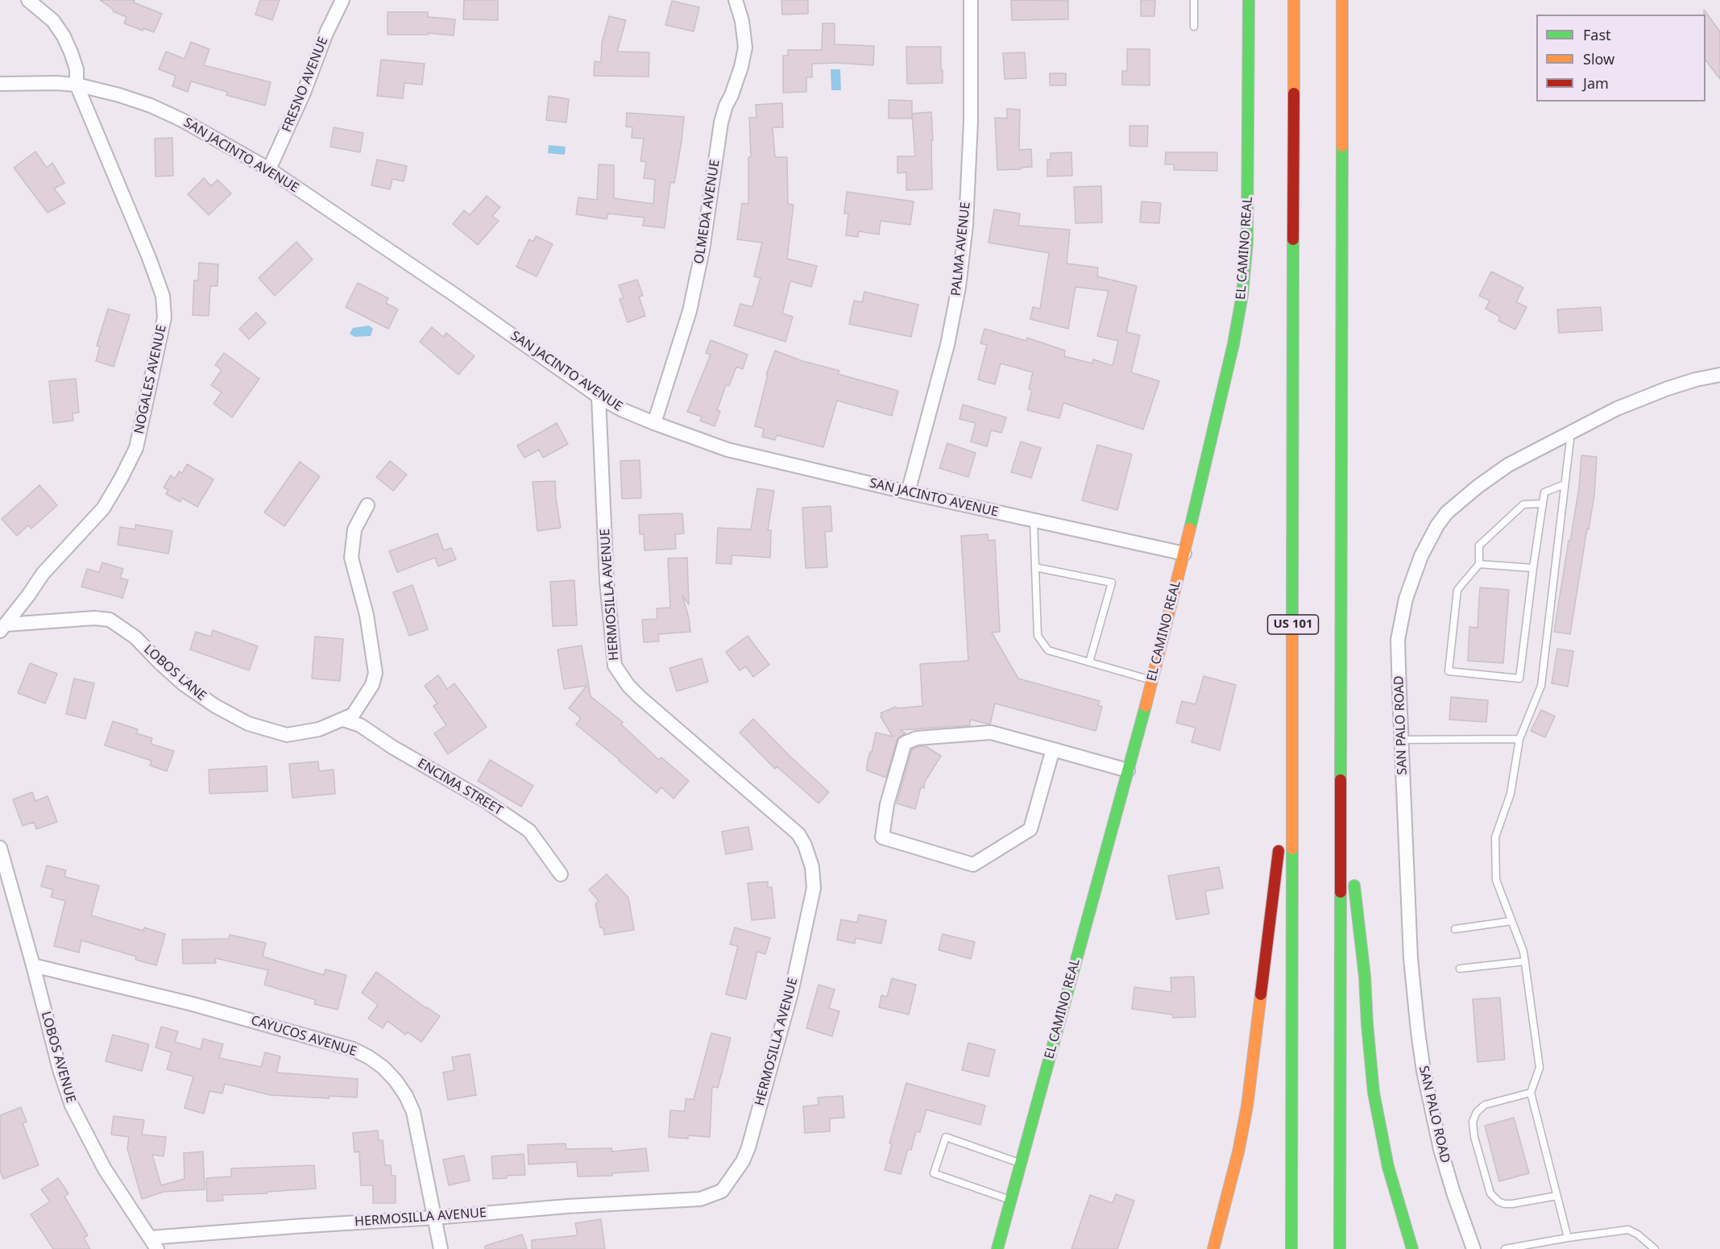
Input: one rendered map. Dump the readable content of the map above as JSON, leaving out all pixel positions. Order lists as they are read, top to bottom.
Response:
{
  "streets": {
    "main road": ["EL CAMINO REAL", "US 101"],
    "street": [
      "FRESNO AVENUE",
      "SAN JACINTO AVENUE",
      "OLMEDA AVENUE",
      "PALMA AVENUE",
      "NOGALES AVENUE",
      "HERMOSILLA AVENUE",
      "LOBOS LANE",
      "SAN PALO ROAD",
      "ENCIMA STREET",
      "CAYUCOS AVENUE",
      "LOBOS AVENUE"
    ]
  },
  "crossings": [
    ["FRESNO AVENUE", "SAN JACINTO AVENUE"],
    ["SAN JACINTO AVENUE", "OLMEDA AVENUE"],
    ["SAN JACINTO AVENUE", "EL CAMINO REAL"],
    ["SAN JACINTO AVENUE", "PALMA AVENUE"],
    ["SAN JACINTO AVENUE", "NOGALES AVENUE"],
    ["SAN JACINTO AVENUE", "HERMOSILLA AVENUE"],
    ["NOGALES AVENUE", "LOBOS LANE"],
    ["HERMOSILLA AVENUE", "CAYUCOS AVENUE"],
    ["HERMOSILLA AVENUE", "LOBOS AVENUE"],
    ["LOBOS LANE", "ENCIMA STREET"],
    ["CAYUCOS AVENUE", "LOBOS AVENUE"]
  ],
  "legend": ["Fast", "Slow", "Jam"]
}
